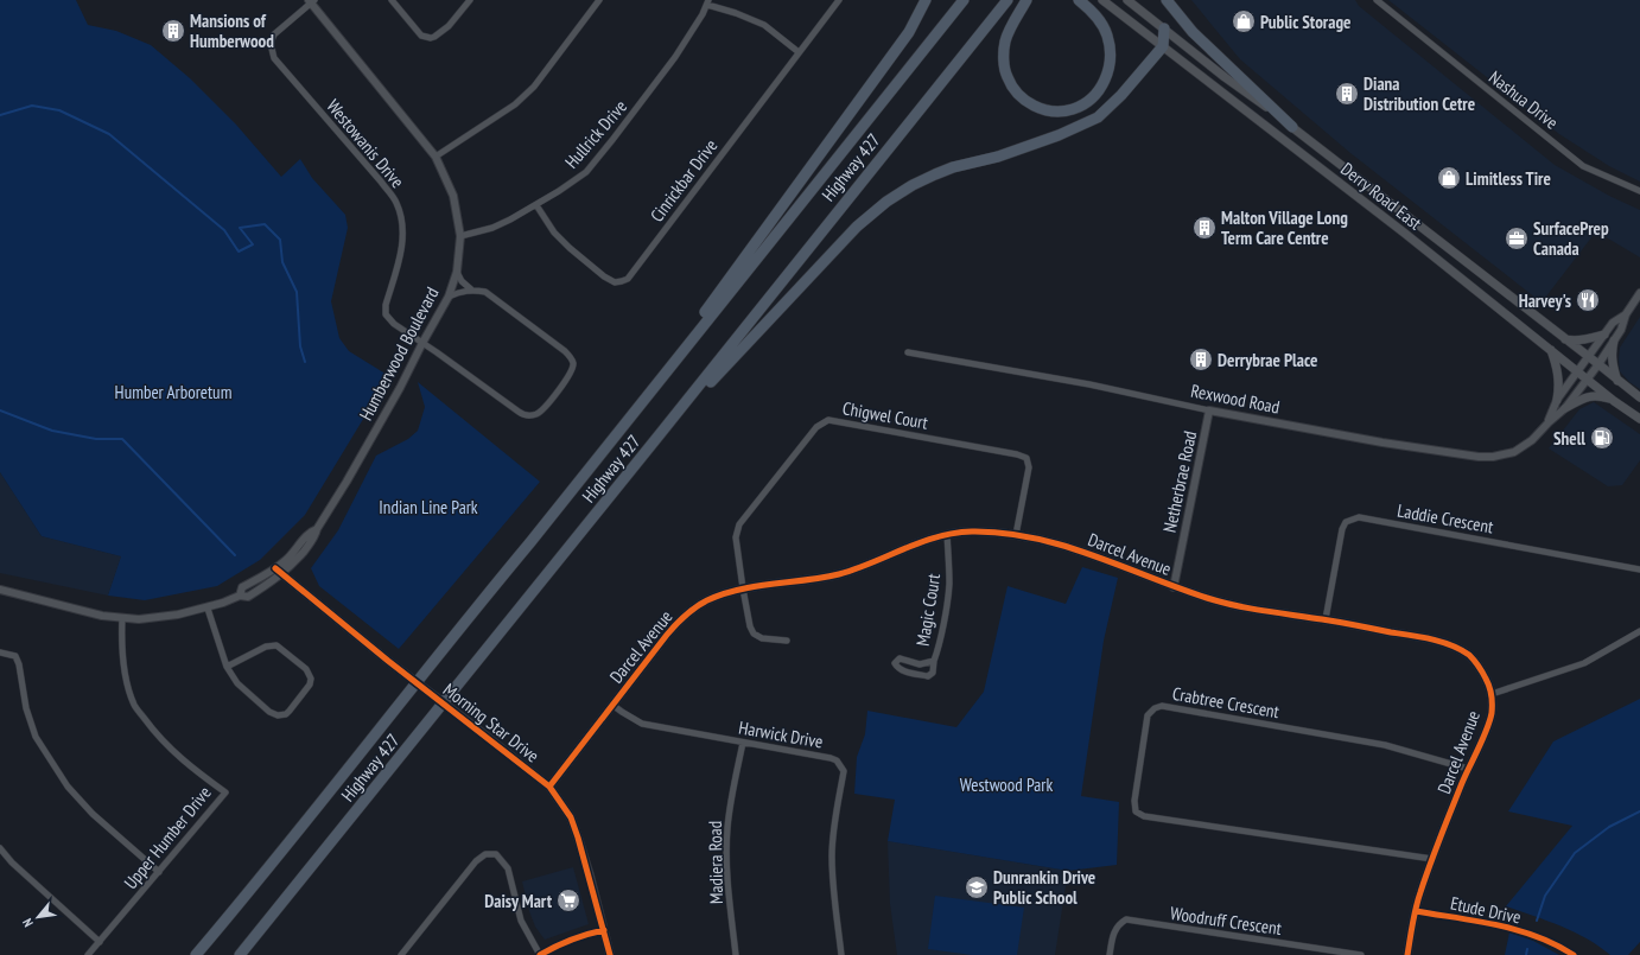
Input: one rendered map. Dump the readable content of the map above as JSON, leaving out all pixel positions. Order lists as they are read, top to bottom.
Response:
{
  "streets": {
    "highway": ["Highway 427"],
    "main road": ["Derry Road East"],
    "street": [
      "Nashua Drive",
      "Hullrick Drive",
      "Westowanis Drive",
      "Cinrickbar Drive",
      "Humberwood Boulevard",
      "Rexwood Road",
      "Chigwel Court",
      "Netherbrae Road",
      "Laddie Crescent",
      "Darcel Avenue",
      "Magic Court",
      "Crabtree Crescent",
      "Morning Star Drive",
      "Harwick Drive",
      "Upper Humber Drive",
      "Madiera Road",
      "Etude Drive",
      "Woodruff Crescent"
    ]
  },
  "crossings": [
    ["Hullrick Drive", "Cinrickbar Drive"],
    ["Hullrick Drive", "Humberwood Boulevard"],
    ["Westowanis Drive", "Humberwood Boulevard"],
    ["Derry Road East", "Rexwood Road"],
    ["Humberwood Boulevard", "Morning Star Drive"],
    ["Humberwood Boulevard", "Upper Humber Drive"],
    ["Rexwood Road", "Netherbrae Road"],
    ["Chigwel Court", "Darcel Avenue"],
    ["Netherbrae Road", "Darcel Avenue"],
    ["Laddie Crescent", "Darcel Avenue"],
    ["Darcel Avenue", "Magic Court"],
    ["Darcel Avenue", "Crabtree Crescent"],
    ["Darcel Avenue", "Morning Star Drive"],
    ["Darcel Avenue", "Harwick Drive"],
    ["Darcel Avenue", "Etude Drive"],
    ["Harwick Drive", "Madiera Road"]
  ],
  "parks": ["Humber Arboretum", "Indian Line Park", "Westwood Park"],
  "places": {
    "shop": ["Public Storage", "Limitless Tire"],
    "building": [
      "Mansions of Humberwood",
      "Diana Distribution Cetre",
      "Malton Village Long Term Care Centre",
      "Derrybrae Place"
    ],
    "office": ["SurfacePrep Canada"],
    "restaurant": ["Harvey's"],
    "fuel station": ["Shell"],
    "school or university": ["Dunrankin Drive Public School"],
    "supermarket": ["Daisy Mart"]
  },
  "north": "bottom left"
}
